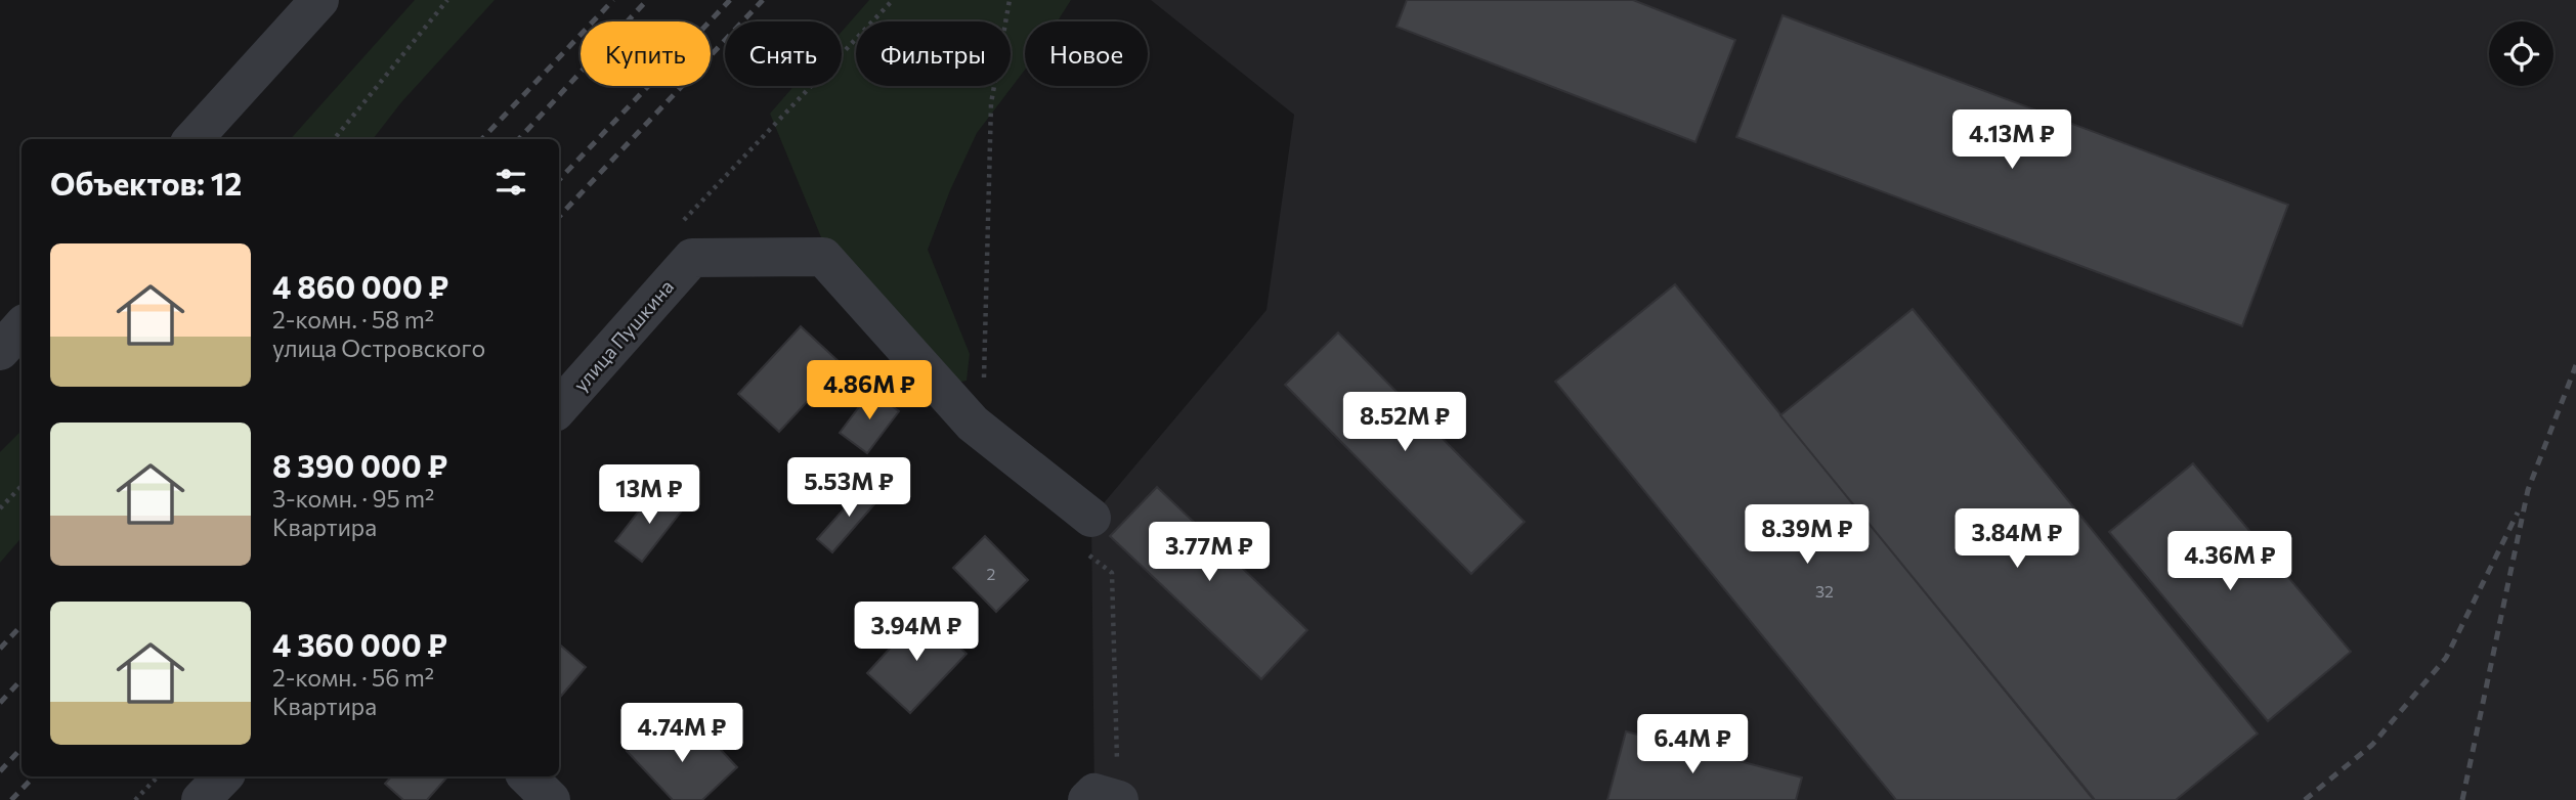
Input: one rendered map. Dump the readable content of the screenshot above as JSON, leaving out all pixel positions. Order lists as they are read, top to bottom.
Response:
{
  "streets": {
    "street": ["улица Пушкина"]
  },
  "house_numbers": ["2", "32"],
  "page": {
    "chip": [
      "Купить",
      "Снять",
      "Фильтры",
      "Новое"
    ],
    "price": [
      "4.13M ₽",
      "4.86M ₽",
      "8.52M ₽",
      "5.53M ₽",
      "13M ₽",
      "8.39M ₽",
      "3.84M ₽",
      "3.77M ₽",
      "4.36M ₽",
      "3.94M ₽",
      "4.74M ₽",
      "6.4M ₽"
    ],
    "heading": "Объектов: 12",
    "list": [
      {
        "name": "4 860 000 ₽",
        "note": "2-комн. · 58 m² · улица Островского"
      },
      {
        "name": "8 390 000 ₽",
        "note": "3-комн. · 95 m² · Квартира"
      },
      {
        "name": "4 360 000 ₽",
        "note": "2-комн. · 56 m² · Квартира"
      }
    ]
  }
}
